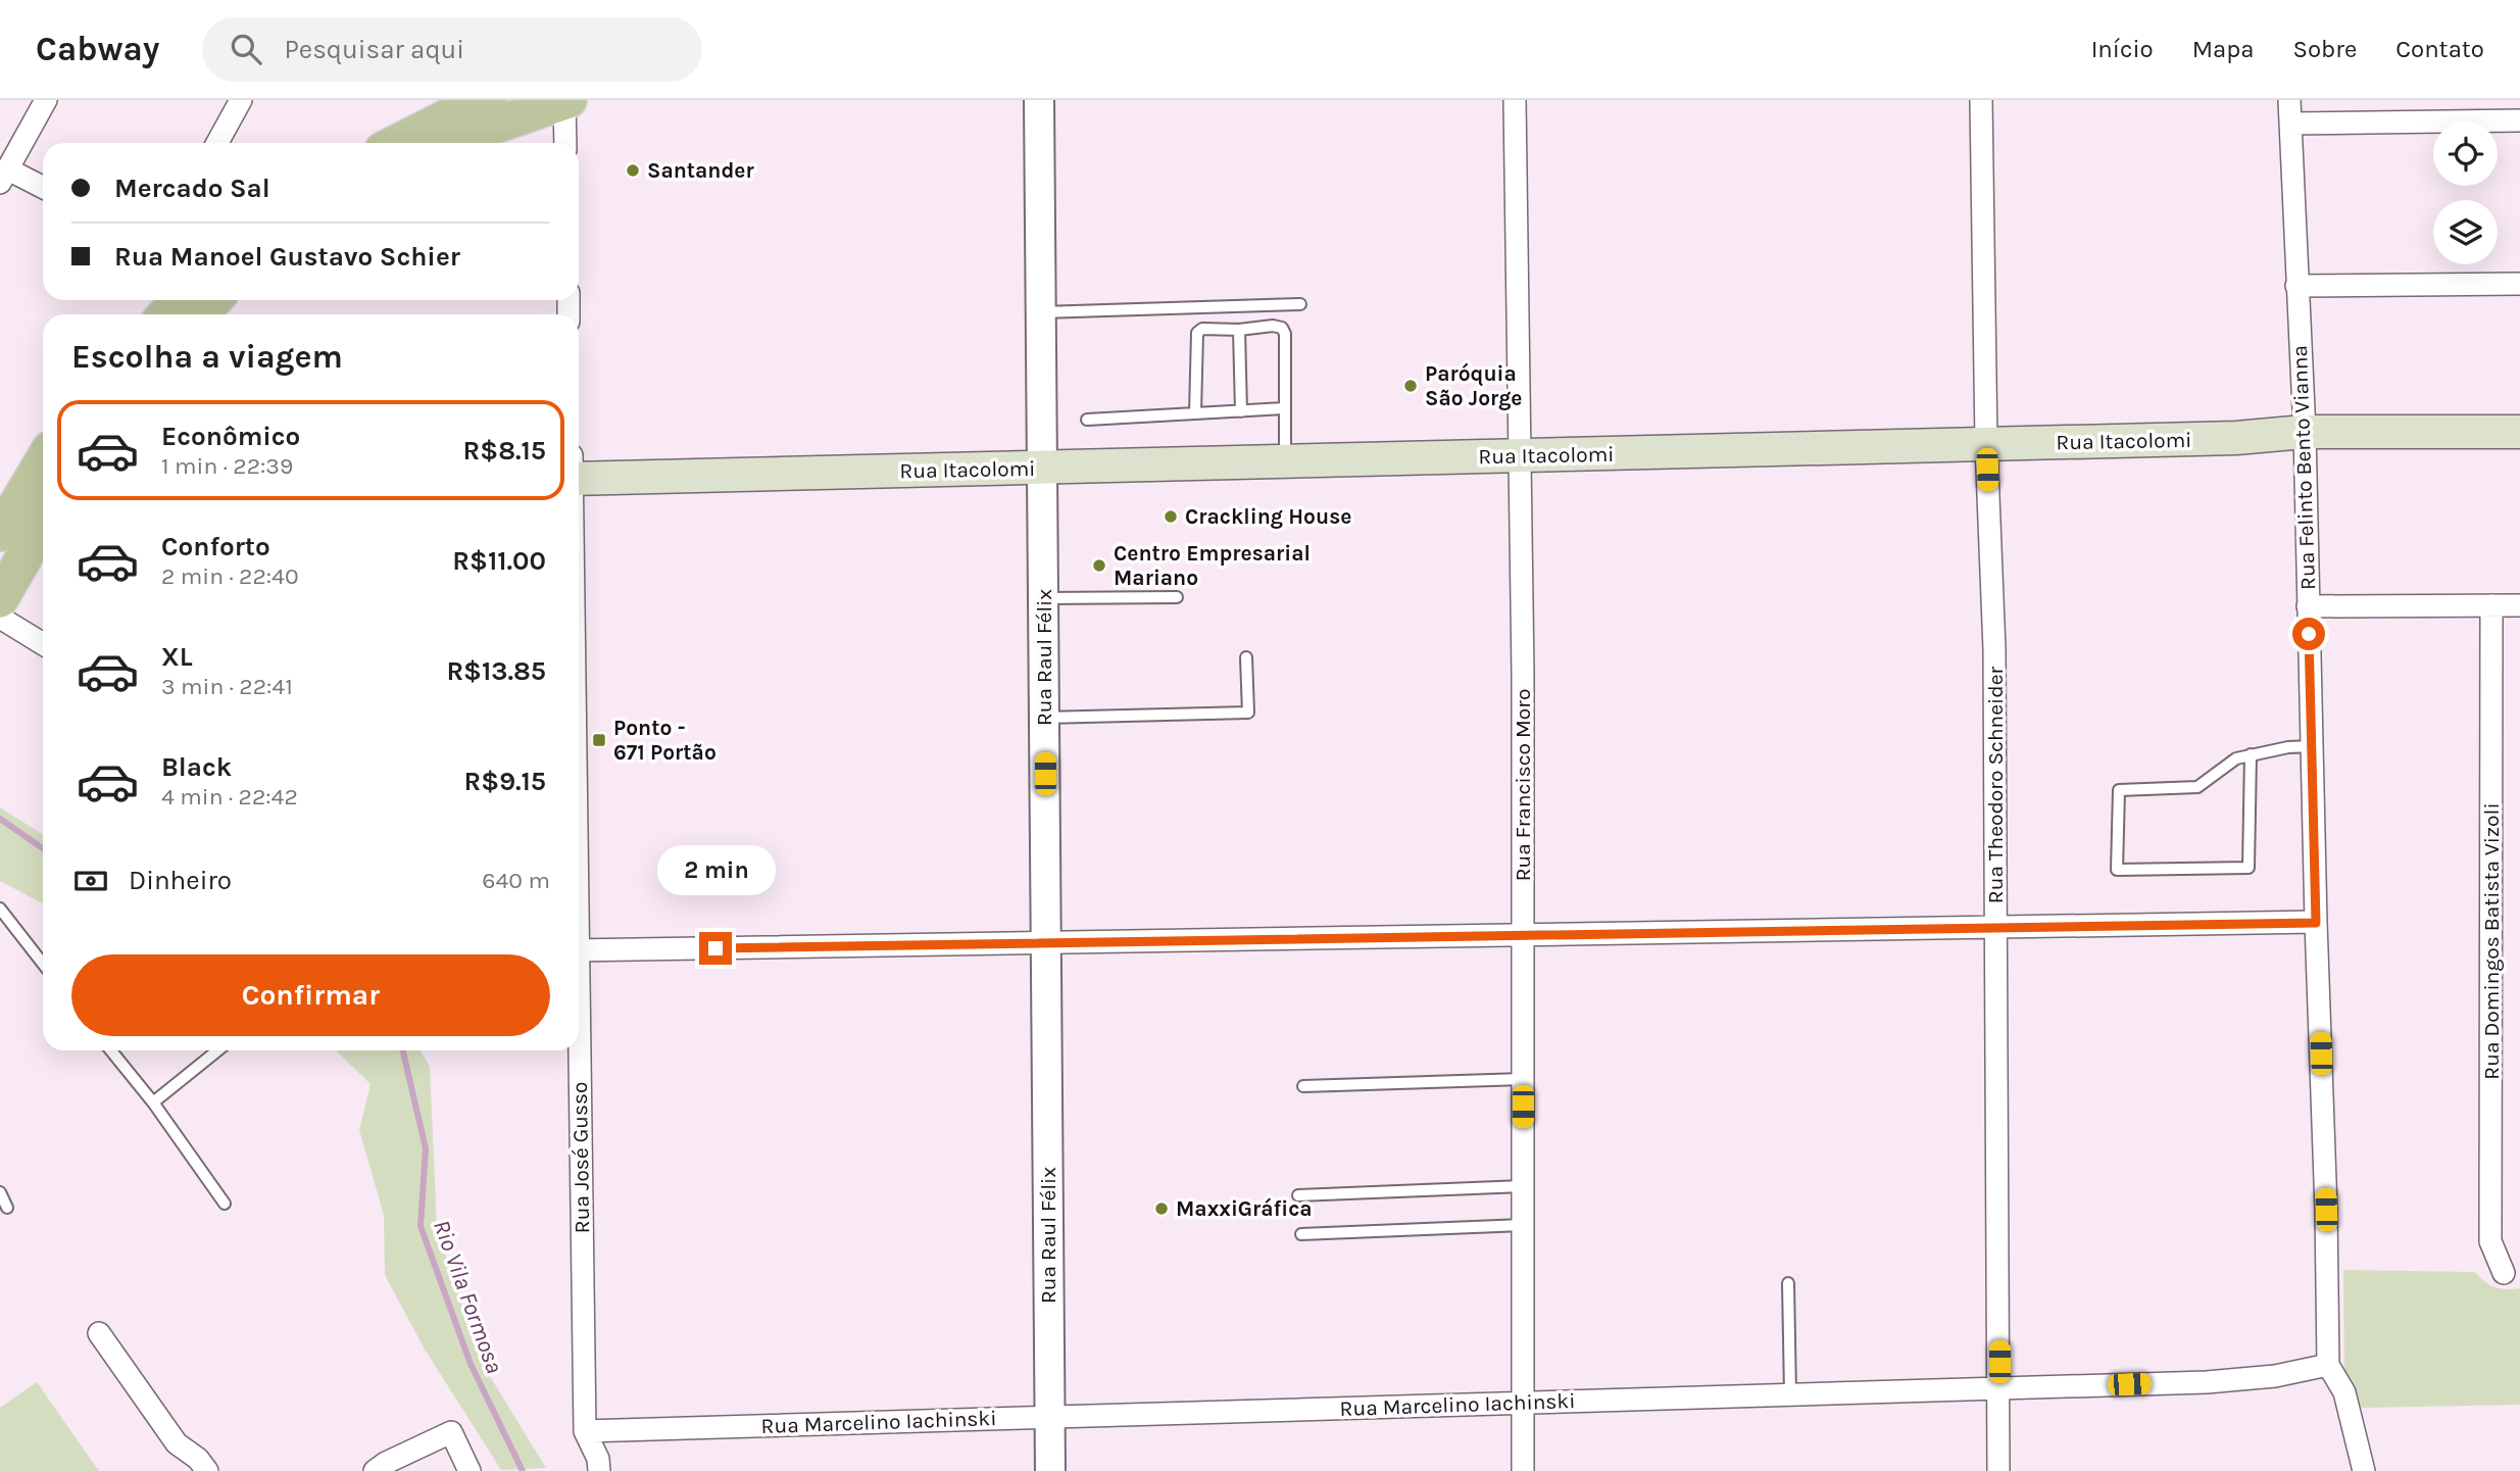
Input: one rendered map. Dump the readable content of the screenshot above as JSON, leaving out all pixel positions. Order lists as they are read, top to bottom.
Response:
{
  "streets": {
    "main road": ["Rua Itacolomi"],
    "street": [
      "Rua Felinto Bento Vianna",
      "Rua Raul Félix",
      "Rua Francisco Moro",
      "Rua Theodoro Schneider",
      "Rua Domingos Batista Vizoli",
      "Rua José Gusso",
      "Rua Marcelino Iachinski"
    ]
  },
  "crossings": [
    ["Rua Itacolomi", "Rua Felinto Bento Vianna"],
    ["Rua Itacolomi", "Rua Raul Félix"],
    ["Rua Itacolomi", "Rua Francisco Moro"],
    ["Rua Itacolomi", "Rua Theodoro Schneider"],
    ["Rua Felinto Bento Vianna", "Rua Marcelino Iachinski"],
    ["Rua Raul Félix", "Rua Marcelino Iachinski"],
    ["Rua Francisco Moro", "Rua Marcelino Iachinski"],
    ["Rua Theodoro Schneider", "Rua Marcelino Iachinski"],
    ["Rua José Gusso", "Rua Marcelino Iachinski"]
  ],
  "water": ["Rio Vila Formosa"],
  "places": {
    "other": [
      "Santander",
      "Paróquia São Jorge",
      "Crackling House",
      "Centro Empresarial Mariano",
      "MaxxiGráfica"
    ],
    "transit": ["Ponto - 671 Portão"]
  },
  "page": {
    "header": "Cabway",
    "search": "Pesquisar aqui",
    "nav": [
      "Início",
      "Mapa",
      "Sobre",
      "Contato"
    ],
    "banner": ["Mercado Sal", "Rua Manoel Gustavo Schier"],
    "heading": "Escolha a viagem",
    "list": [
      {
        "name": "Econômico",
        "note": "1 min · 22:39",
        "value": "R$8.15"
      },
      {
        "name": "Conforto",
        "note": "2 min · 22:40",
        "value": "R$11.00"
      },
      {
        "name": "XL",
        "note": "3 min · 22:41",
        "value": "R$13.85"
      },
      {
        "name": "Black",
        "note": "4 min · 22:42",
        "value": "R$9.15"
      }
    ],
    "pay": ["Dinheiro", "640 m"],
    "bubble": "2 min",
    "buttons": "Confirmar"
  }
}
